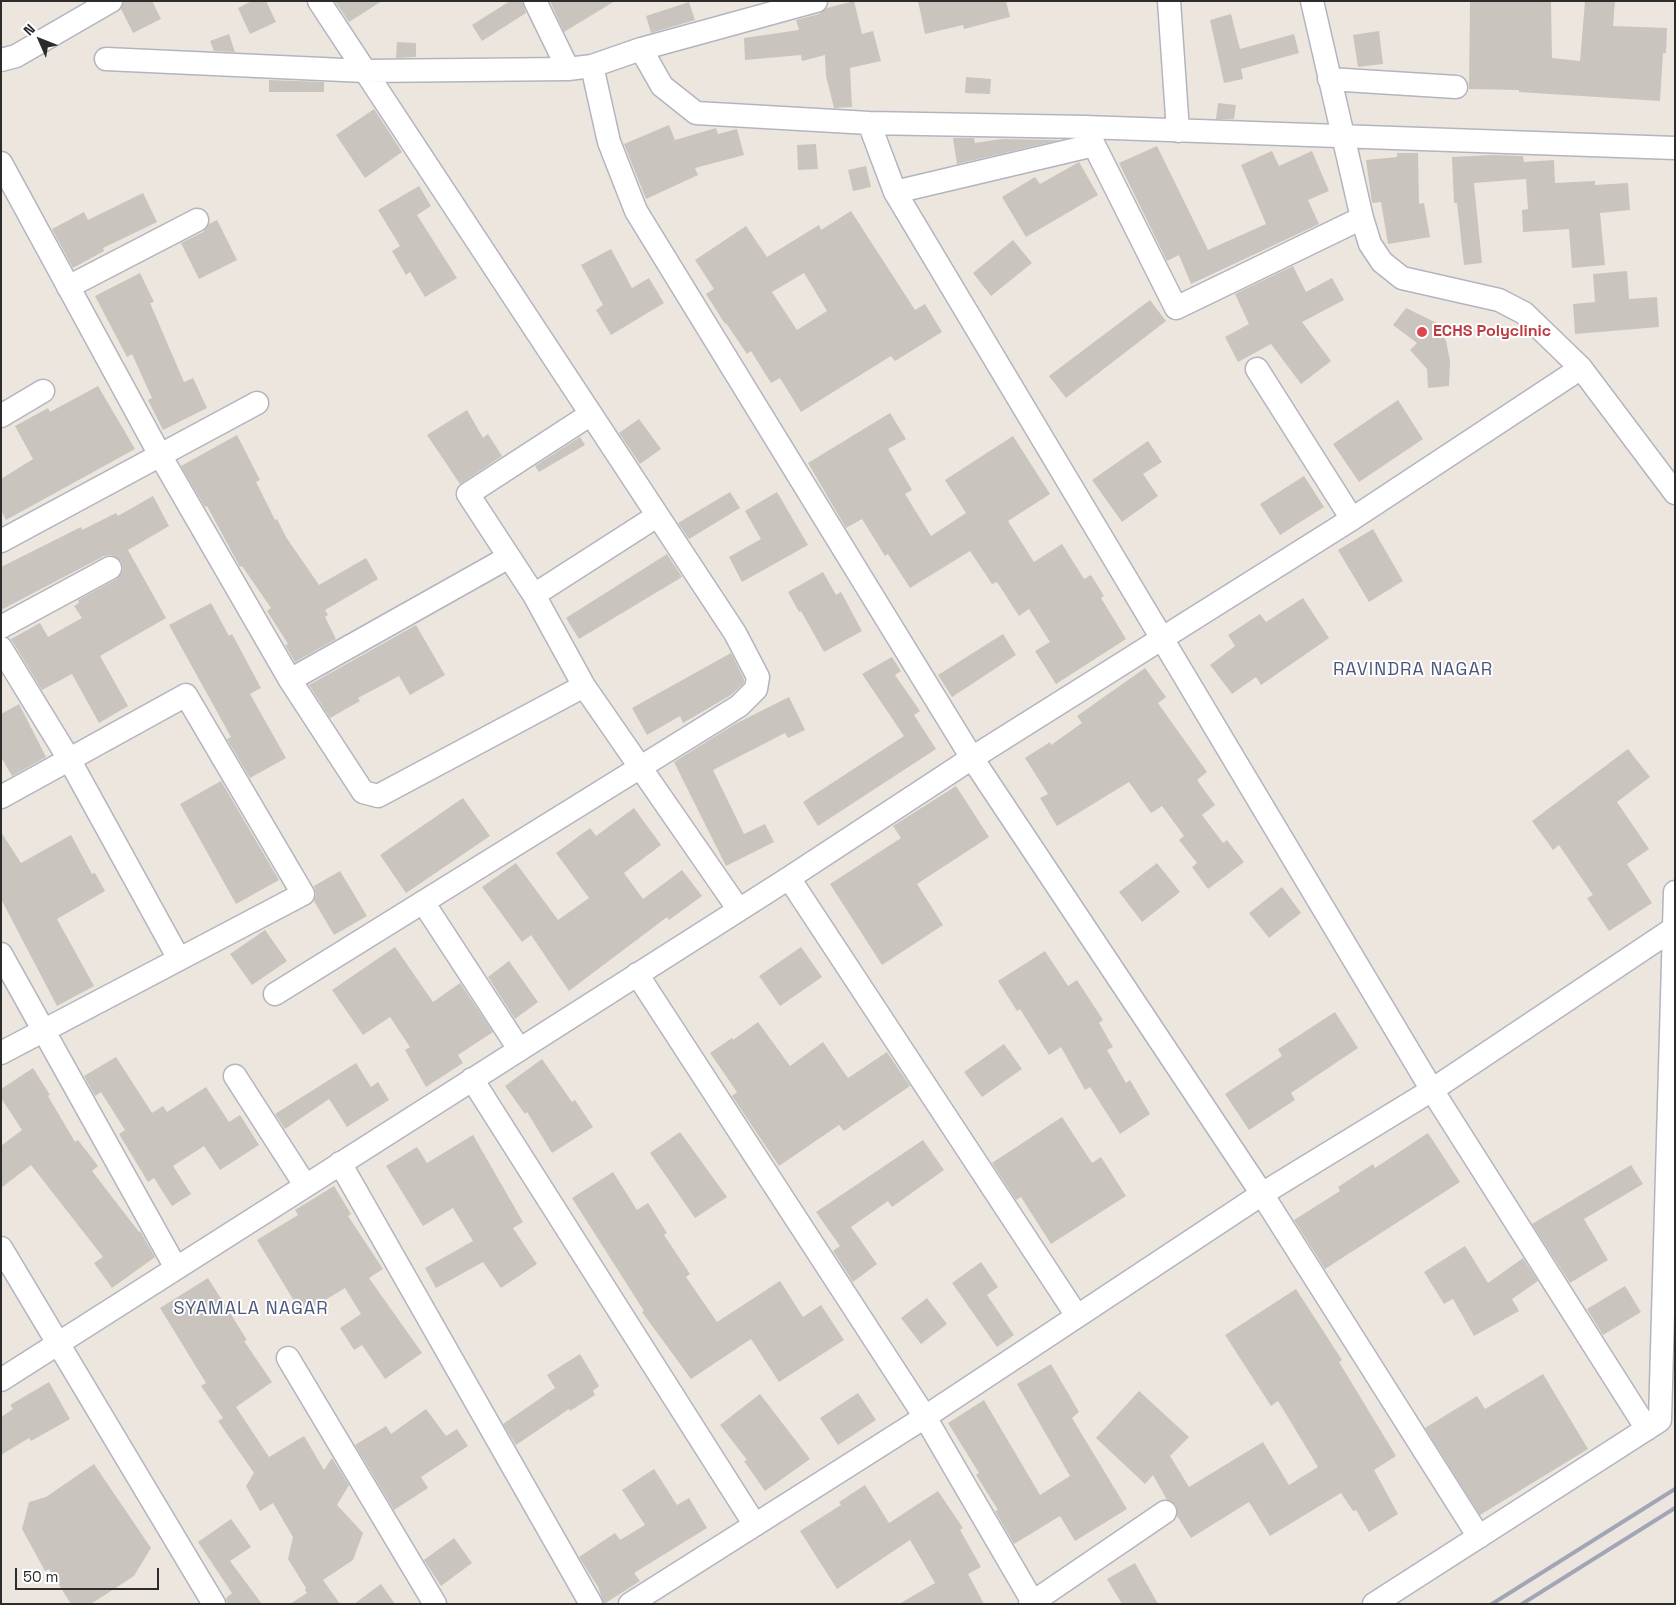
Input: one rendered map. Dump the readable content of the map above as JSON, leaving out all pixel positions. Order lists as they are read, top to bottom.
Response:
{
  "districts": ["RAVINDRA NAGAR", "SYAMALA NAGAR"],
  "places": ["ECHS Polyclinic"],
  "scale_bar": "50 m",
  "north": "top left"
}
